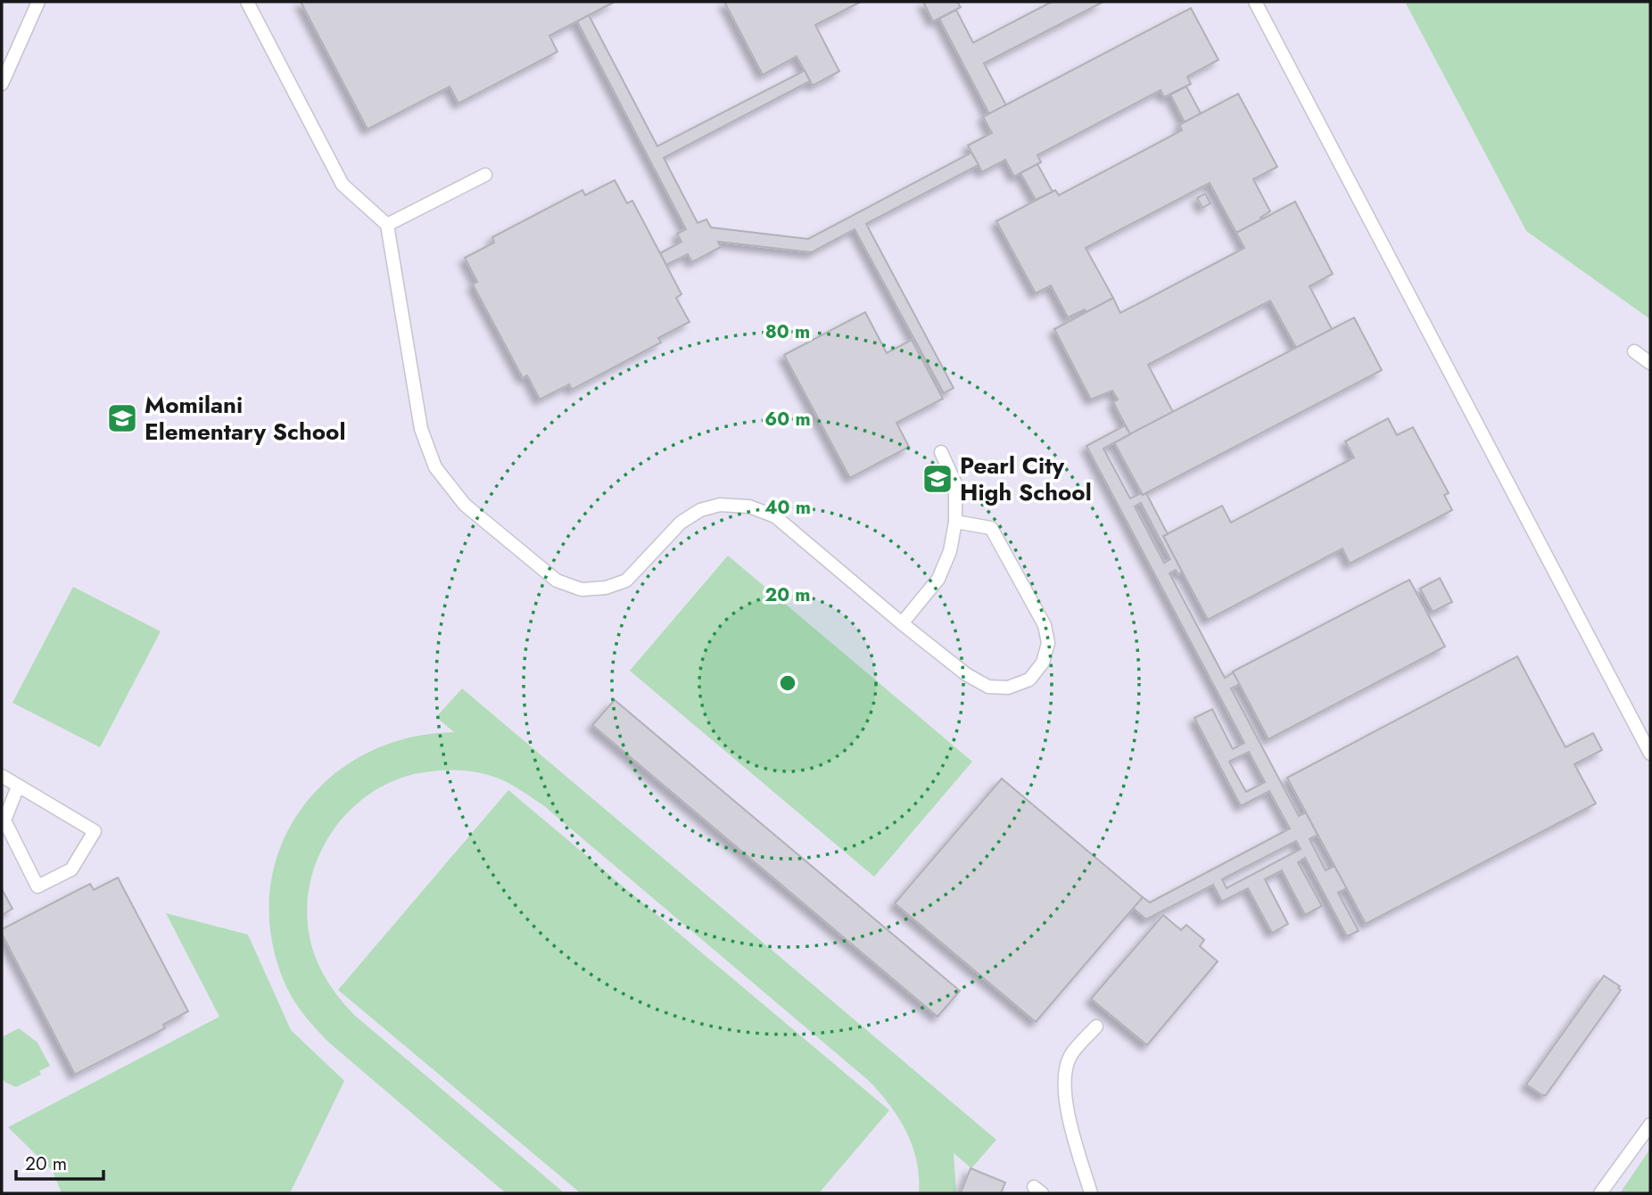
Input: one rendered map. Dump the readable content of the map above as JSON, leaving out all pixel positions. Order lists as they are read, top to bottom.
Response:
{
  "places": {
    "school or university": ["Momilani Elementary School", "Pearl City High School"]
  },
  "scale_bar": "20 m",
  "rings": [
    "80 m",
    "60 m",
    "40 m",
    "20 m"
  ]
}
